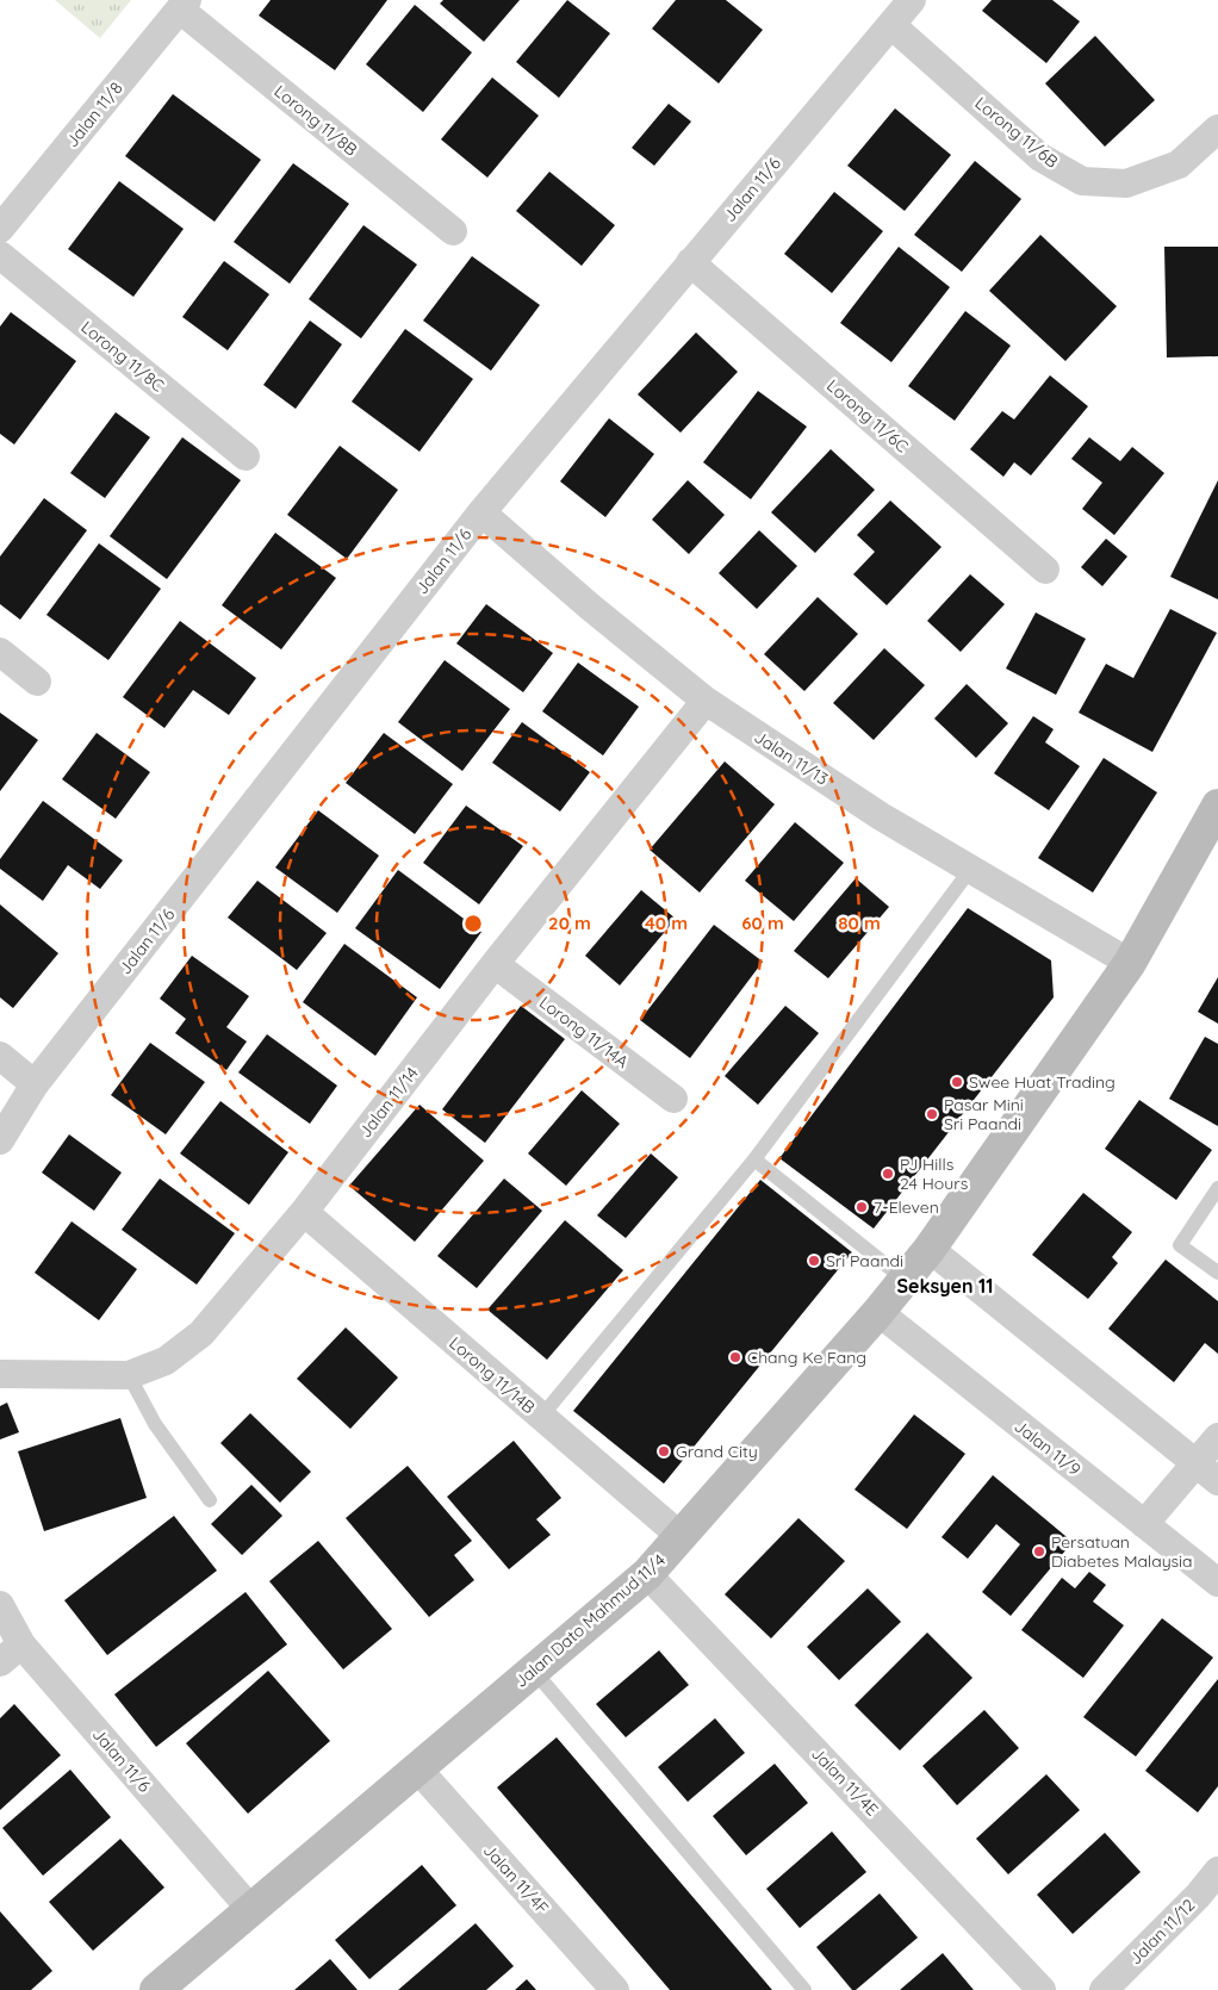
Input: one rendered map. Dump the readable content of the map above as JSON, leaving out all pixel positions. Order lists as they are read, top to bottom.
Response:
{
  "streets": {
    "street": [
      "Jalan 11/8",
      "Lorong 11/8B",
      "Lorong 11/6B",
      "Jalan 11/6",
      "Lorong 11/8C",
      "Lorong 11/6C",
      "Jalan 11/13",
      "Lorong 11/14A",
      "Jalan 11/14",
      "Lorong 11/14B",
      "Jalan 11/9",
      "Jalan Dato Mahmud 11/4",
      "Jalan 11/4E",
      "Jalan 11/4F",
      "Jalan 11/12"
    ]
  },
  "crossings": [
    ["Jalan 11/8", "Lorong 11/8B"],
    ["Lorong 11/6B", "Jalan 11/6"],
    ["Jalan 11/6", "Lorong 11/6C"],
    ["Jalan 11/6", "Jalan 11/13"],
    ["Jalan 11/6", "Jalan Dato Mahmud 11/4"],
    ["Jalan 11/13", "Jalan 11/14"],
    ["Jalan 11/13", "Jalan Dato Mahmud 11/4"],
    ["Lorong 11/14A", "Jalan 11/14"],
    ["Jalan 11/14", "Lorong 11/14B"],
    ["Lorong 11/14B", "Jalan Dato Mahmud 11/4"],
    ["Jalan 11/9", "Jalan Dato Mahmud 11/4"],
    ["Jalan Dato Mahmud 11/4", "Jalan 11/4E"],
    ["Jalan Dato Mahmud 11/4", "Jalan 11/4F"]
  ],
  "districts": ["Seksyen 11"],
  "places": [
    "Swee Huat Trading",
    "Pasar Mini Sri Paandi",
    "PJ Hills 24 Hours",
    "7-Eleven",
    "Sri Paandi",
    "Chang Ke Fang",
    "Grand City",
    "Persatuan Diabetes Malaysia"
  ],
  "rings": [
    "20 m",
    "40 m",
    "60 m",
    "80 m"
  ]
}
